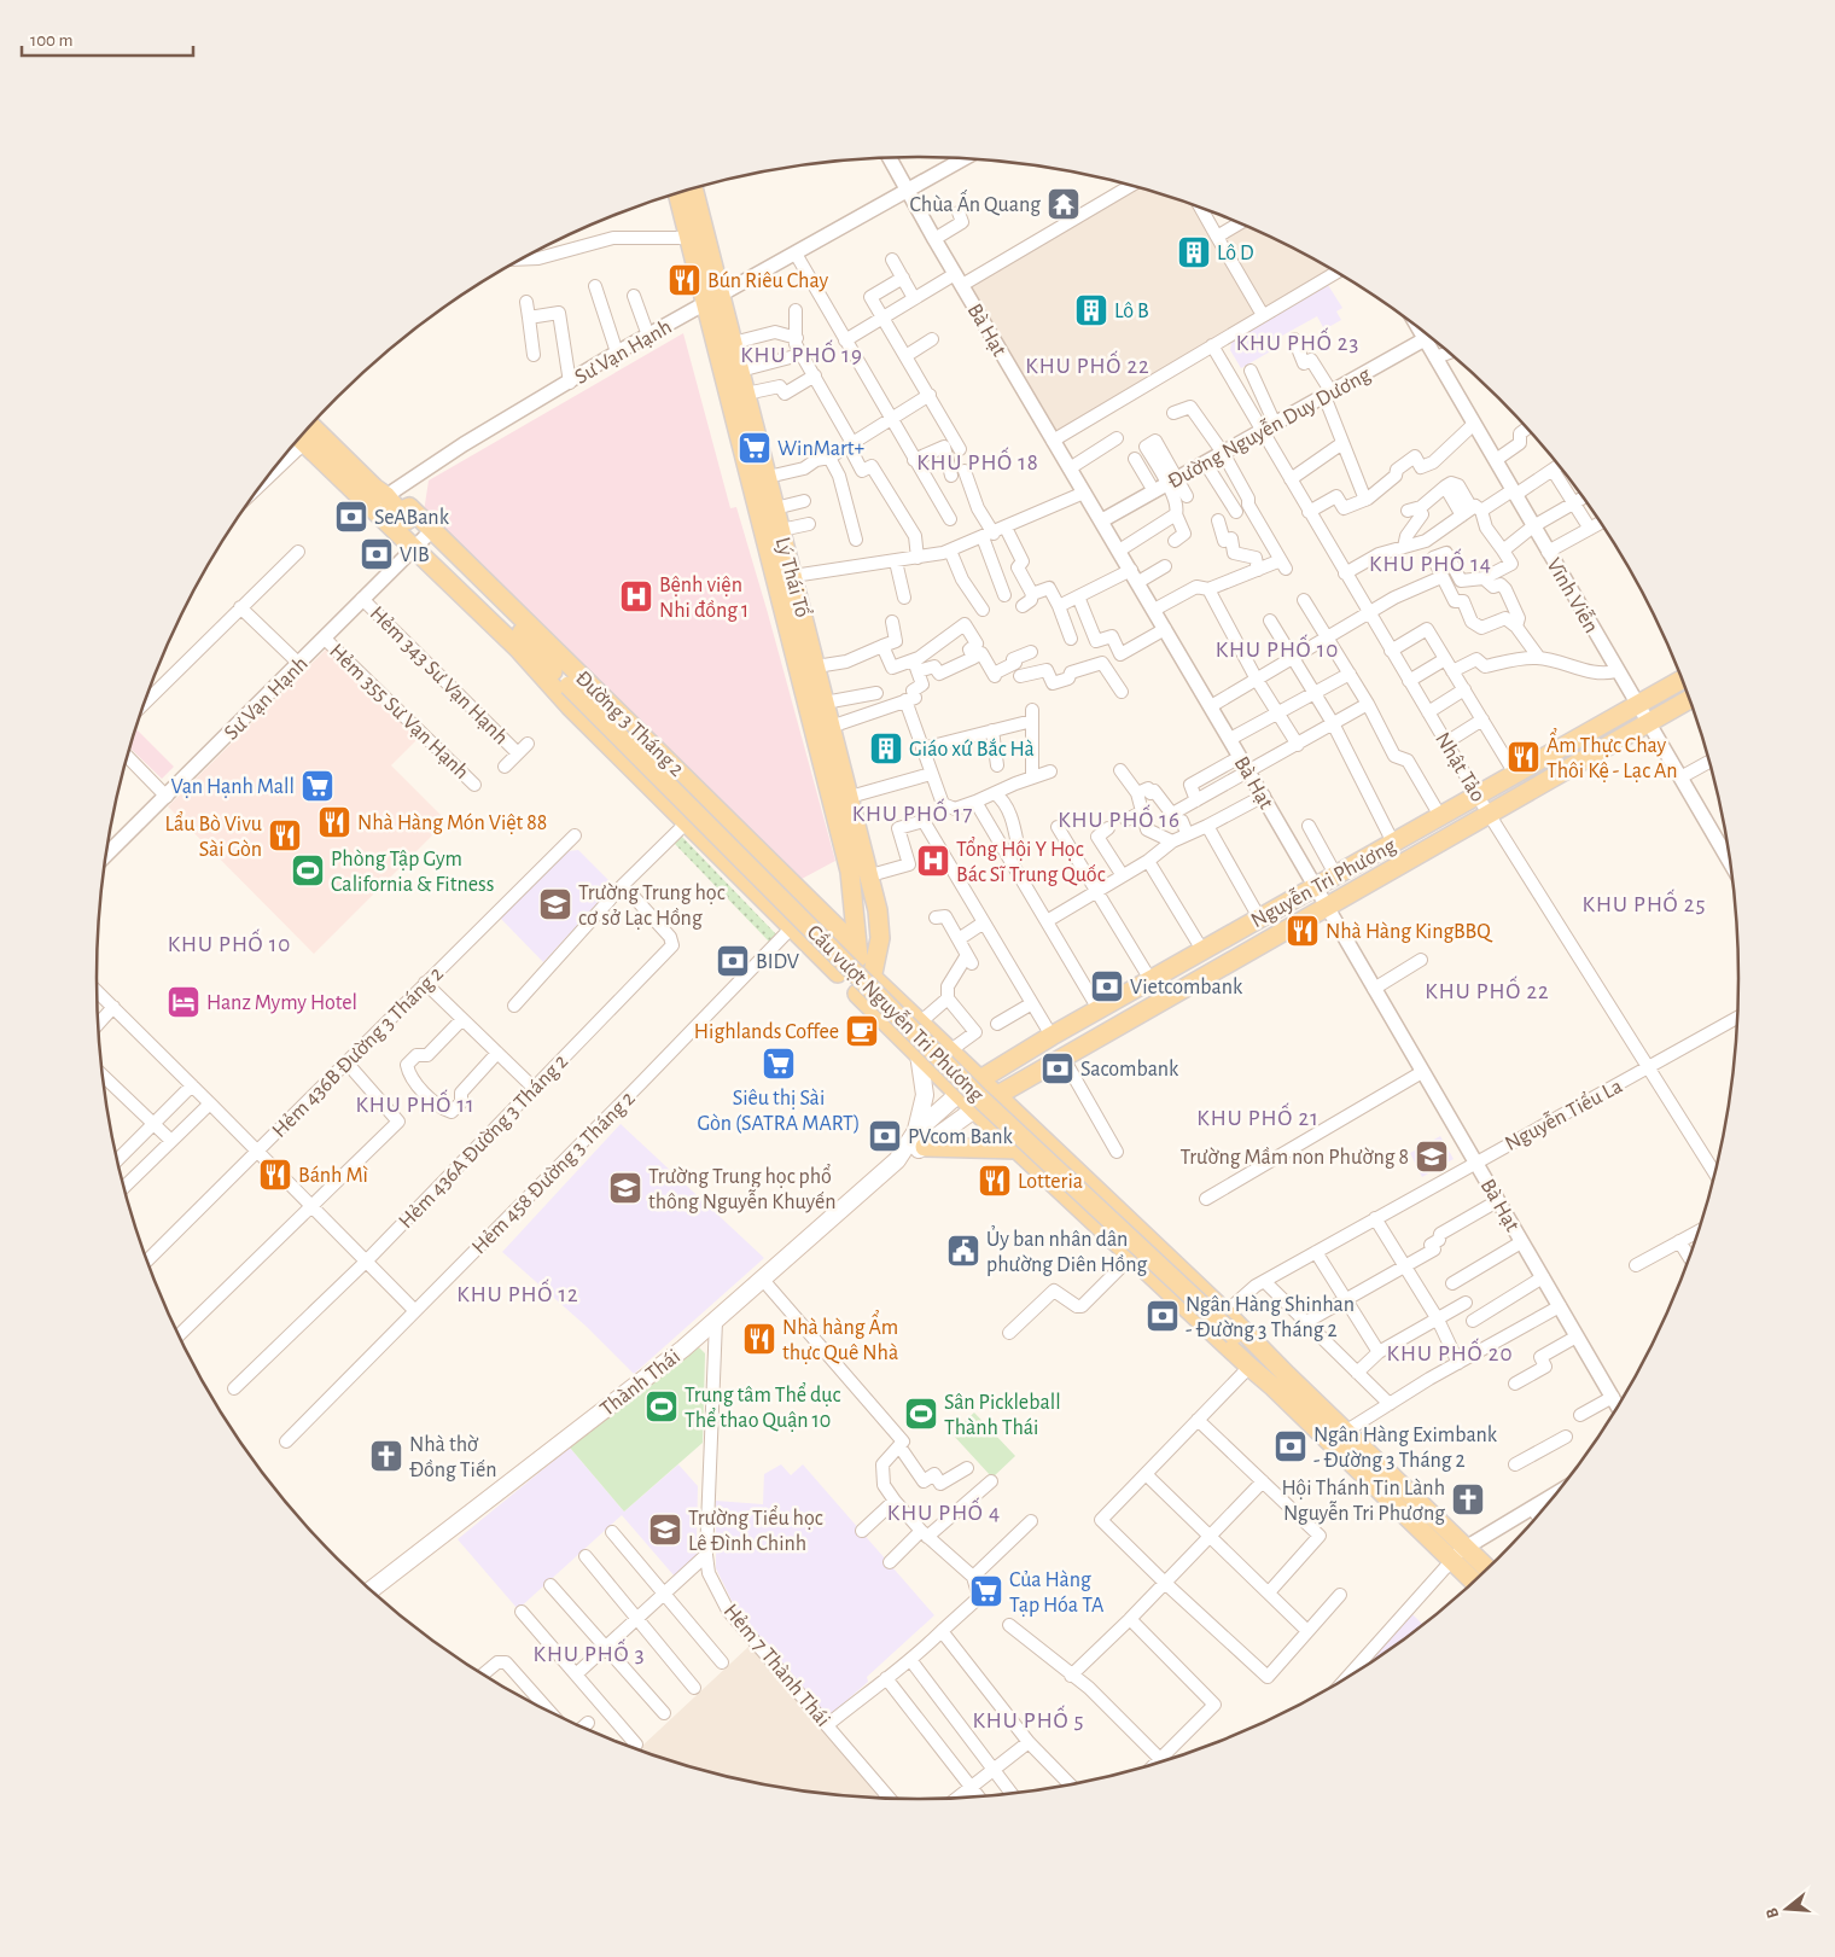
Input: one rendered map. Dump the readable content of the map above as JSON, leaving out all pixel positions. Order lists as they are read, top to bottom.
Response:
{
  "streets": {
    "main road": [
      "Lý Thái Tổ",
      "Đường 3 Tháng 2",
      "Nguyễn Tri Phương",
      "Cầu vượt Nguyễn Tri Phương",
      "Thành Thái"
    ],
    "street": [
      "Bà Hạt",
      "Sư Vạn Hạnh",
      "Đường Nguyễn Duy Dương",
      "Vĩnh Viễn",
      "Hẻm 343 Sư Vạn Hạnh",
      "Hẻm 355 Sư Vạn Hạnh",
      "Nhật Tảo",
      "Hẻm 436B Đường 3 Tháng 2",
      "Nguyễn Tiểu La",
      "Hẻm 436A Đường 3 Tháng 2",
      "Hẻm 458 Đường 3 Tháng 2",
      "Hẻm 7 Thành Thái"
    ]
  },
  "crossings": [
    ["Bà Hạt", "Sư Vạn Hạnh"],
    ["Bà Hạt", "Đường Nguyễn Duy Dương"],
    ["Bà Hạt", "Nguyễn Tri Phương"],
    ["Bà Hạt", "Nguyễn Tiểu La"],
    ["Sư Vạn Hạnh", "Lý Thái Tổ"],
    ["Sư Vạn Hạnh", "Hẻm 343 Sư Vạn Hạnh"],
    ["Sư Vạn Hạnh", "Hẻm 355 Sư Vạn Hạnh"],
    ["Sư Vạn Hạnh", "Đường 3 Tháng 2"],
    ["Đường Nguyễn Duy Dương", "Nhật Tảo"],
    ["Lý Thái Tổ", "Đường 3 Tháng 2"],
    ["Vĩnh Viễn", "Nguyễn Tri Phương"],
    ["Đường 3 Tháng 2", "Cầu vượt Nguyễn Tri Phương"],
    ["Đường 3 Tháng 2", "Hẻm 458 Đường 3 Tháng 2"],
    ["Nhật Tảo", "Nguyễn Tri Phương"],
    ["Nhật Tảo", "Nguyễn Tiểu La"],
    ["Nguyễn Tri Phương", "Thành Thái"],
    ["Thành Thái", "Hẻm 7 Thành Thái"]
  ],
  "districts": [
    "KHU PHỐ 23",
    "KHU PHỐ 19",
    "KHU PHỐ 22",
    "KHU PHỐ 18",
    "KHU PHỐ 14",
    "KHU PHỐ 10",
    "KHU PHỐ 17",
    "KHU PHỐ 16",
    "KHU PHỐ 25",
    "KHU PHỐ 10",
    "KHU PHỐ 22",
    "KHU PHỐ 11",
    "KHU PHỐ 21",
    "KHU PHỐ 12",
    "KHU PHỐ 20",
    "KHU PHỐ 4",
    "KHU PHỐ 3",
    "KHU PHỐ 5"
  ],
  "places": {
    "temple": ["Chùa Ấn Quang"],
    "building": ["Lô D", "Lô B", "Giáo xứ Bắc Hà"],
    "restaurant": [
      "Bún Riêu Chay",
      "Ẩm Thực Chay Thôi Kệ - Lạc An",
      "Nhà Hàng Món Việt 88",
      "Lẩu Bò Vivu Sài Gòn",
      "Nhà Hàng KingBBQ",
      "Bánh Mì",
      "Lotteria",
      "Nhà hàng Ẩm thực Quê Nhà"
    ],
    "supermarket": [
      "WinMart+",
      "Vạn Hạnh Mall",
      "Siêu thị Sài Gòn (SATRA MART)",
      "Của Hàng Tạp Hóa TA"
    ],
    "bank": [
      "SeABank",
      "VIB",
      "BIDV",
      "Vietcombank",
      "Sacombank",
      "PVcom Bank",
      "Ngân Hàng Shinhan - Đường 3 Tháng 2",
      "Ngân Hàng Eximbank - Đường 3 Tháng 2"
    ],
    "hospital": ["Bệnh viện Nhi đồng 1", "Tổng Hội Y Học Bác Sĩ Trung Quốc"],
    "sports": ["Phòng Tập Gym California & Fitness", "Trung tâm Thể dục Thể thao Quận 10", "Sân Pickleball Thành Thái"],
    "school or university": [
      "Trường Trung học cơ sở Lạc Hồng",
      "Trường Mầm non Phường 8",
      "Trường Trung học phổ thông Nguyễn Khuyến",
      "Trường Tiểu học Lê Đình Chinh"
    ],
    "hotel": ["Hanz Mymy Hotel"],
    "cafe": ["Highlands Coffee"],
    "public building": ["Ủy ban nhân dân phường Diên Hồng"],
    "church": ["Nhà thờ Đồng Tiến", "Hội Thánh Tin Lành Nguyễn Tri Phương"]
  },
  "scale_bar": "100 m",
  "north": "left"
}
